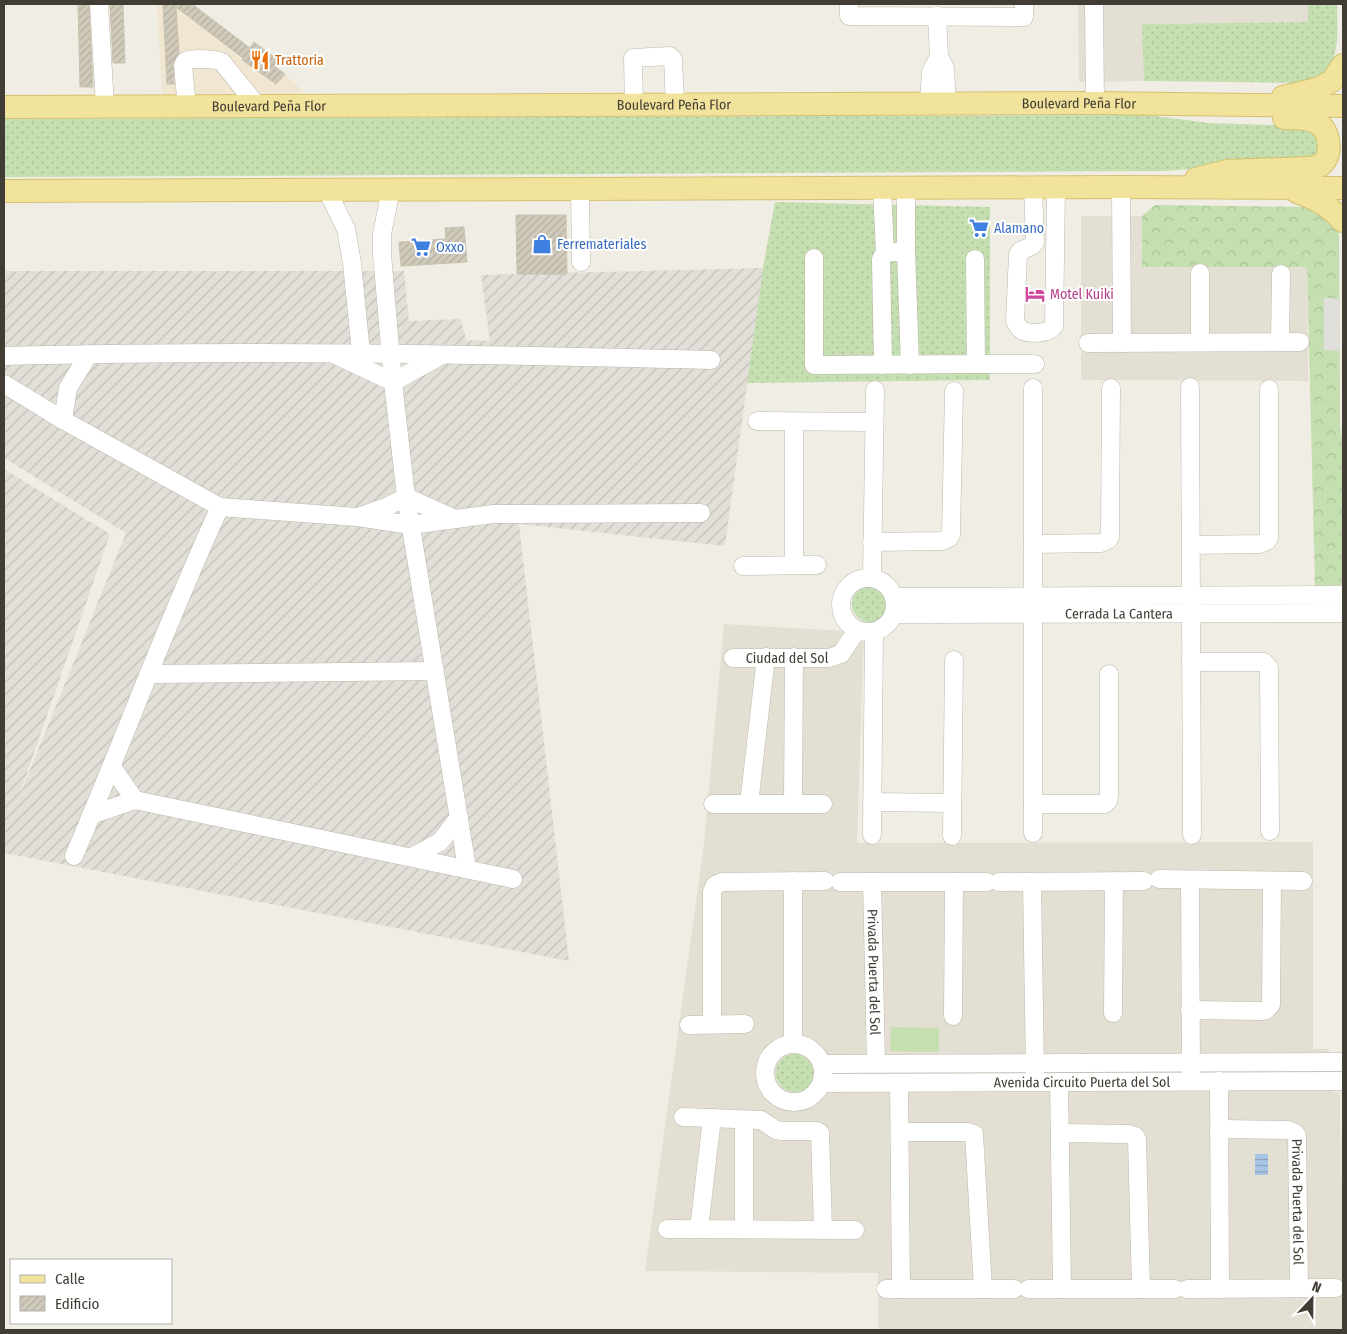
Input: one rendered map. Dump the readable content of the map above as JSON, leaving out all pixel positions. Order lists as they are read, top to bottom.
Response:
{
  "streets": {
    "main road": ["Boulevard Peña Flor"],
    "street": [
      "Cerrada La Cantera",
      "Ciudad del Sol",
      "Privada Puerta del Sol",
      "Avenida Circuito Puerta del Sol"
    ]
  },
  "crossings": [
    ["Cerrada La Cantera", "Ciudad del Sol"],
    ["Privada Puerta del Sol", "Avenida Circuito Puerta del Sol"]
  ],
  "places": {
    "restaurant": ["Trattoria"],
    "supermarket": ["Alamano", "Oxxo"],
    "shop": ["Ferremateriales"],
    "hotel": ["Motel Kuiki"]
  },
  "legend": ["Calle", "Edificio"],
  "north": "top"
}
